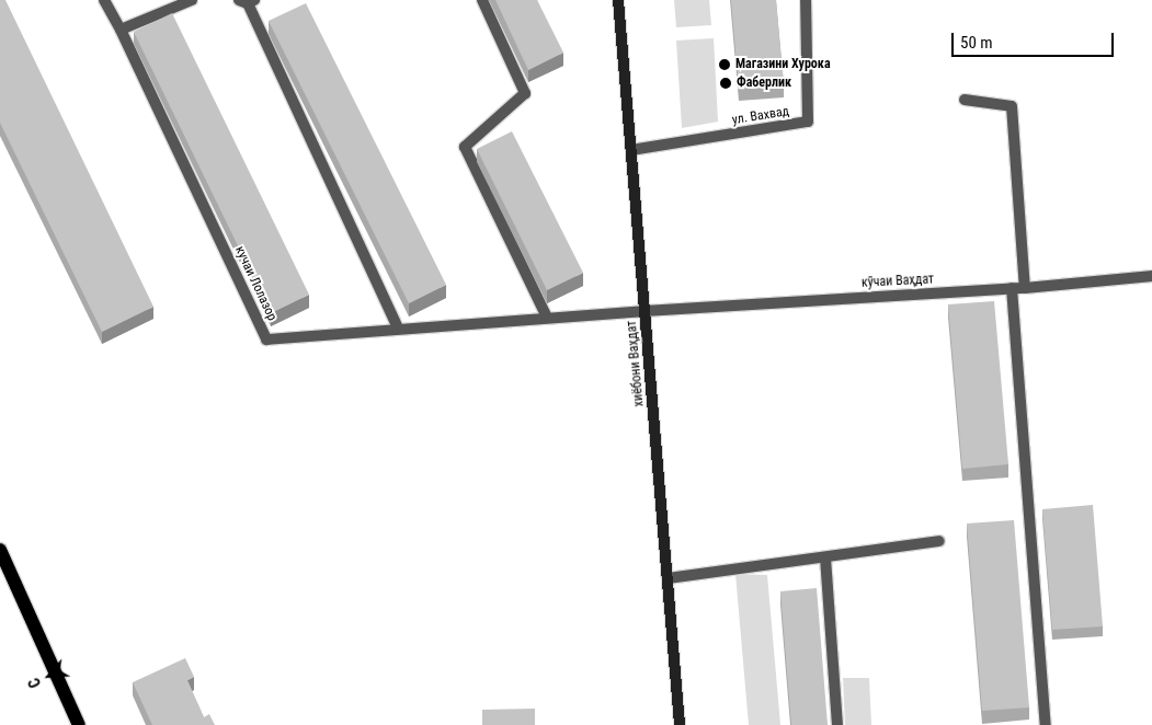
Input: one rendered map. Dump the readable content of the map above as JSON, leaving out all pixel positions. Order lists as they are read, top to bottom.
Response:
{
  "streets": {
    "main road": ["хиёбони Ваҳдат"],
    "street": ["ул. Вахвад", "кӯчаи Ваҳдат", "кучаи Лолазор"]
  },
  "crossings": [
    ["ул. Вахвад", "хиёбони Ваҳдат"],
    ["кӯчаи Ваҳдат", "кучаи Лолазор"],
    ["кӯчаи Ваҳдат", "хиёбони Ваҳдат"]
  ],
  "places": ["Магазини Хурока", "Фаберлик"],
  "scale_bar": "50 m",
  "north": "bottom left"
}
